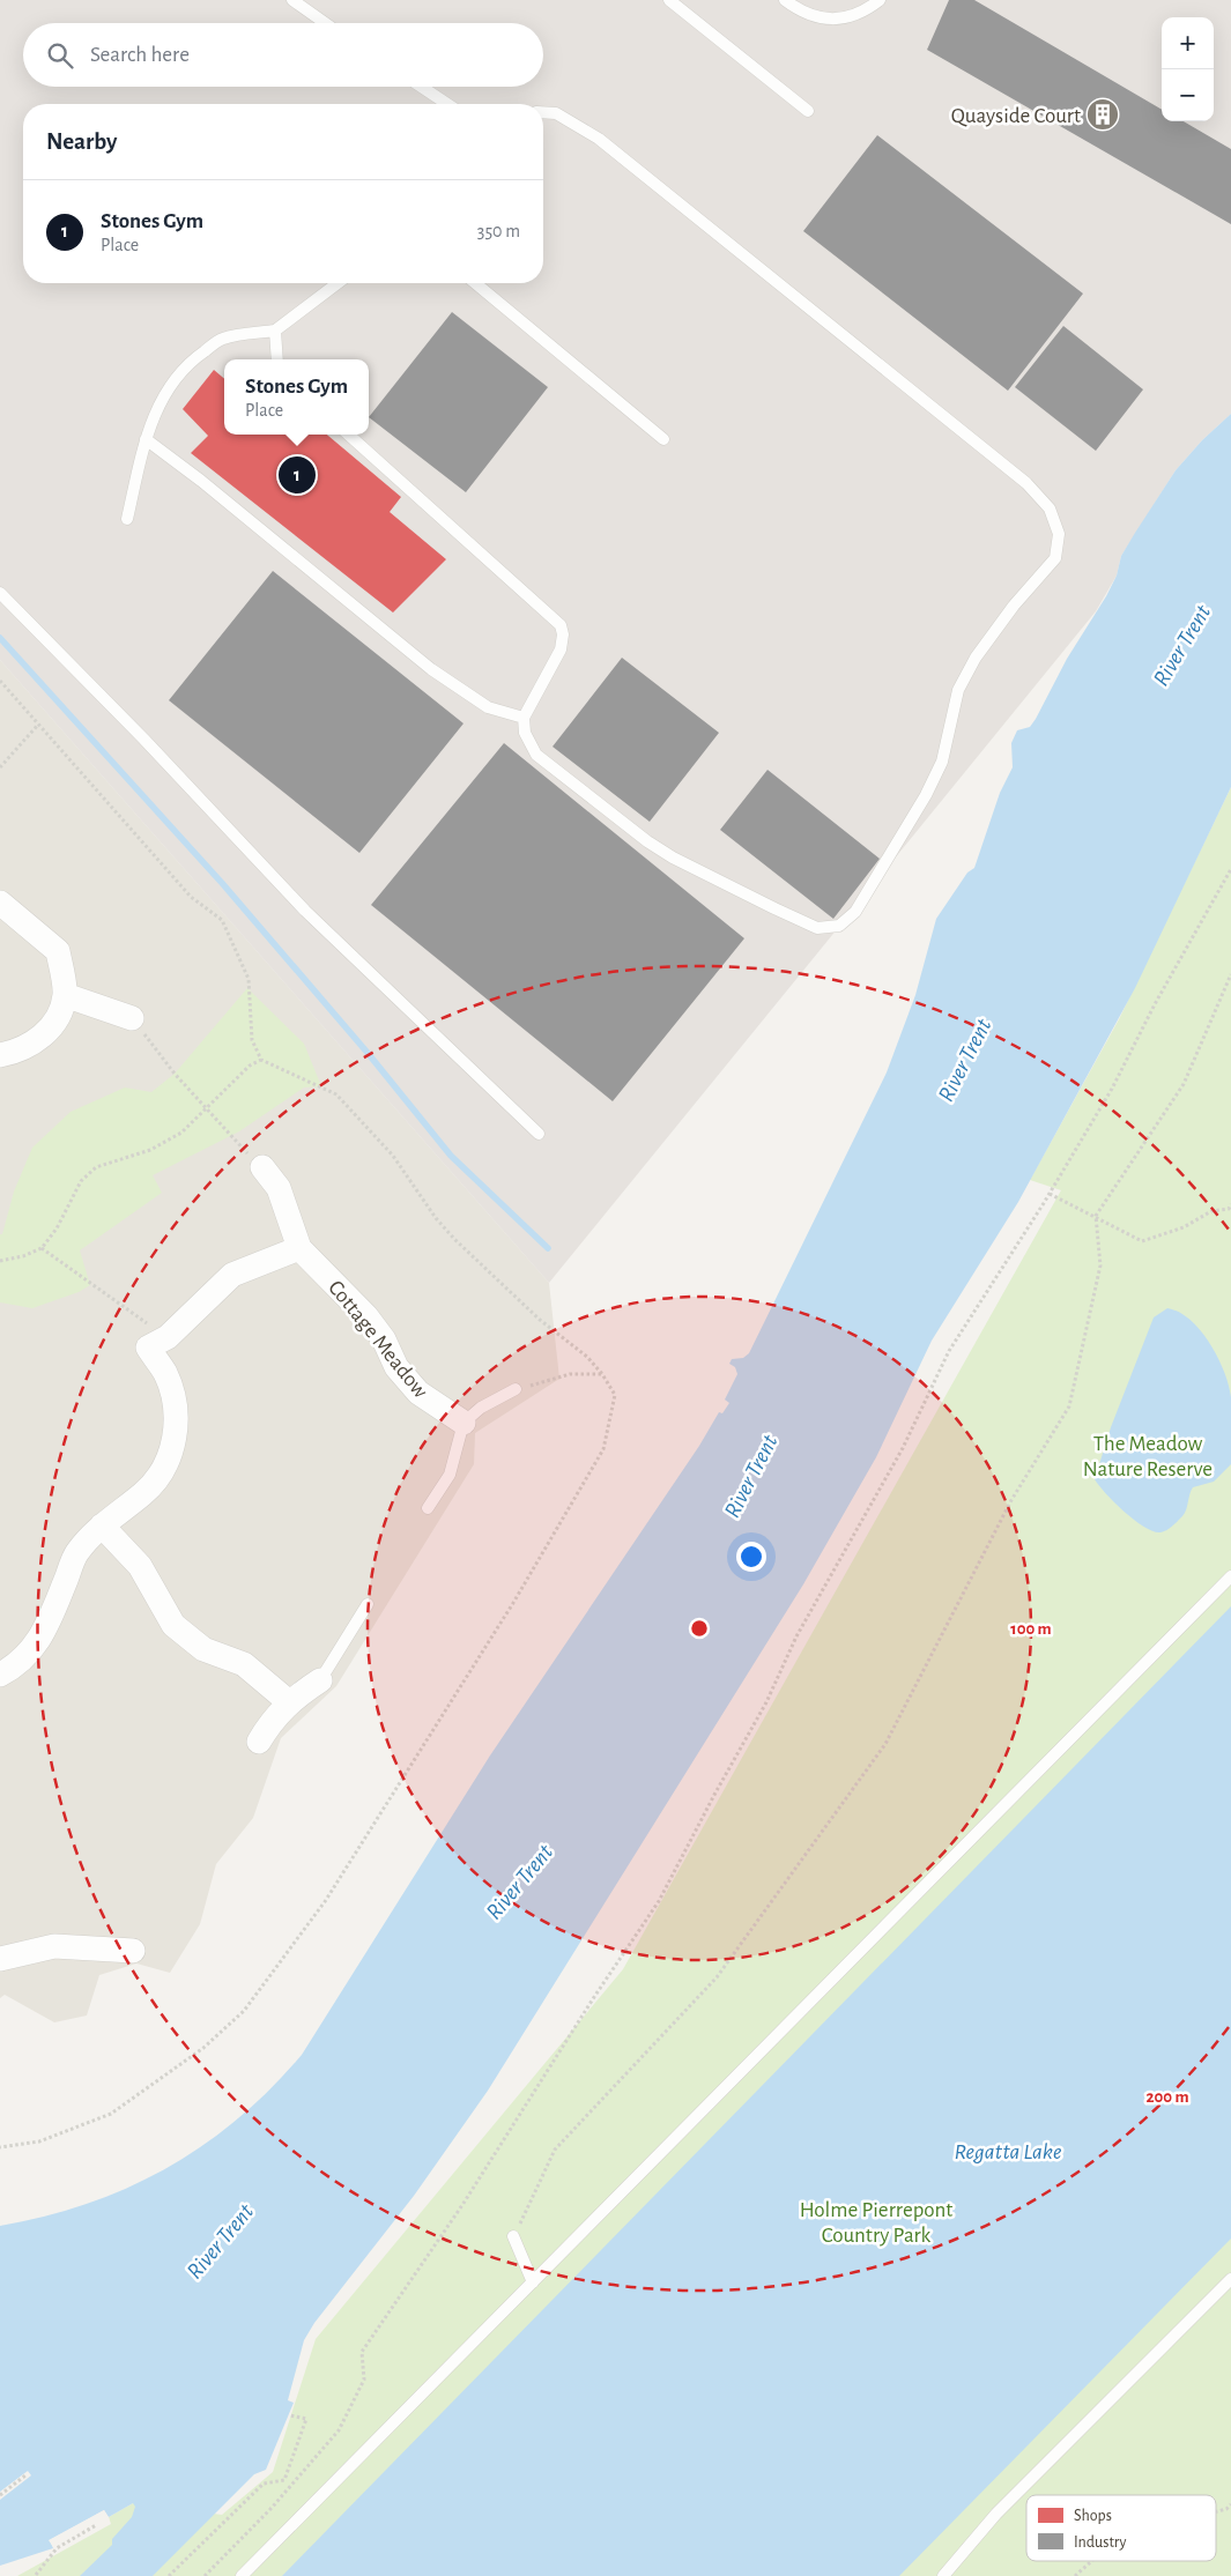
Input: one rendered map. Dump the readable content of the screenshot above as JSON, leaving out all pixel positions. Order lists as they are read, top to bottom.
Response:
{
  "streets": {
    "street": ["Cottage Meadow"]
  },
  "water": ["River Trent", "Regatta Lake"],
  "parks": ["The Meadow Nature Reserve", "Holme Pierrepont Country Park"],
  "places": {
    "building": ["Quayside Court"]
  },
  "legend": ["Shops", "Industry"],
  "page": {
    "map_buttons": ["+", "−"],
    "search": "Search here",
    "heading": "Nearby",
    "list": [
      {
        "mark": "1",
        "name": "Stones Gym",
        "note": "Place",
        "value": "350 m"
      }
    ],
    "popup": ["Stones Gym", "Place"],
    "pins": "1"
  },
  "rings": ["100 m", "200 m"]
}
